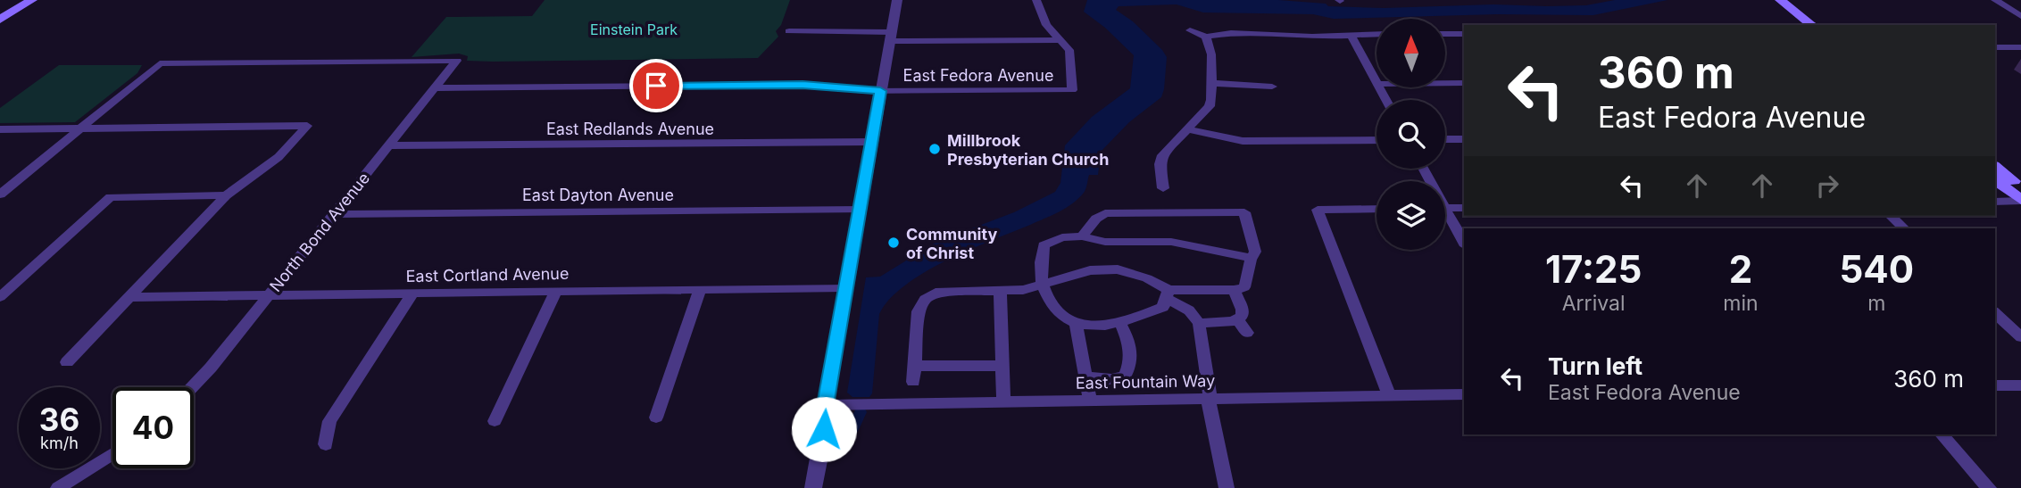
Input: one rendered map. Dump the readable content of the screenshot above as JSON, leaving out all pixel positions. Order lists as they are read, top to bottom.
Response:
{
  "streets": {
    "street": [
      "East Fedora Avenue",
      "East Redlands Avenue",
      "East Dayton Avenue",
      "North Bond Avenue",
      "East Cortland Avenue",
      "East Fountain Way"
    ]
  },
  "crossings": [
    ["East Fedora Avenue", "North Bond Avenue"],
    ["East Redlands Avenue", "North Bond Avenue"],
    ["East Dayton Avenue", "North Bond Avenue"],
    ["North Bond Avenue", "East Cortland Avenue"]
  ],
  "parks": ["Einstein Park"],
  "places": ["Millbrook Presbyterian Church", "Community of Christ"],
  "north": "top",
  "page": {
    "turn": ["360 m", "East Fedora Avenue"],
    "eta": [
      "17:25",
      "Arrival",
      "2",
      "min",
      "540",
      "m"
    ],
    "list": [
      {
        "name": "Turn left",
        "note": "East Fedora Avenue",
        "value": "360 m"
      }
    ],
    "speed": "36 km/h",
    "limit": "40"
  }
}
